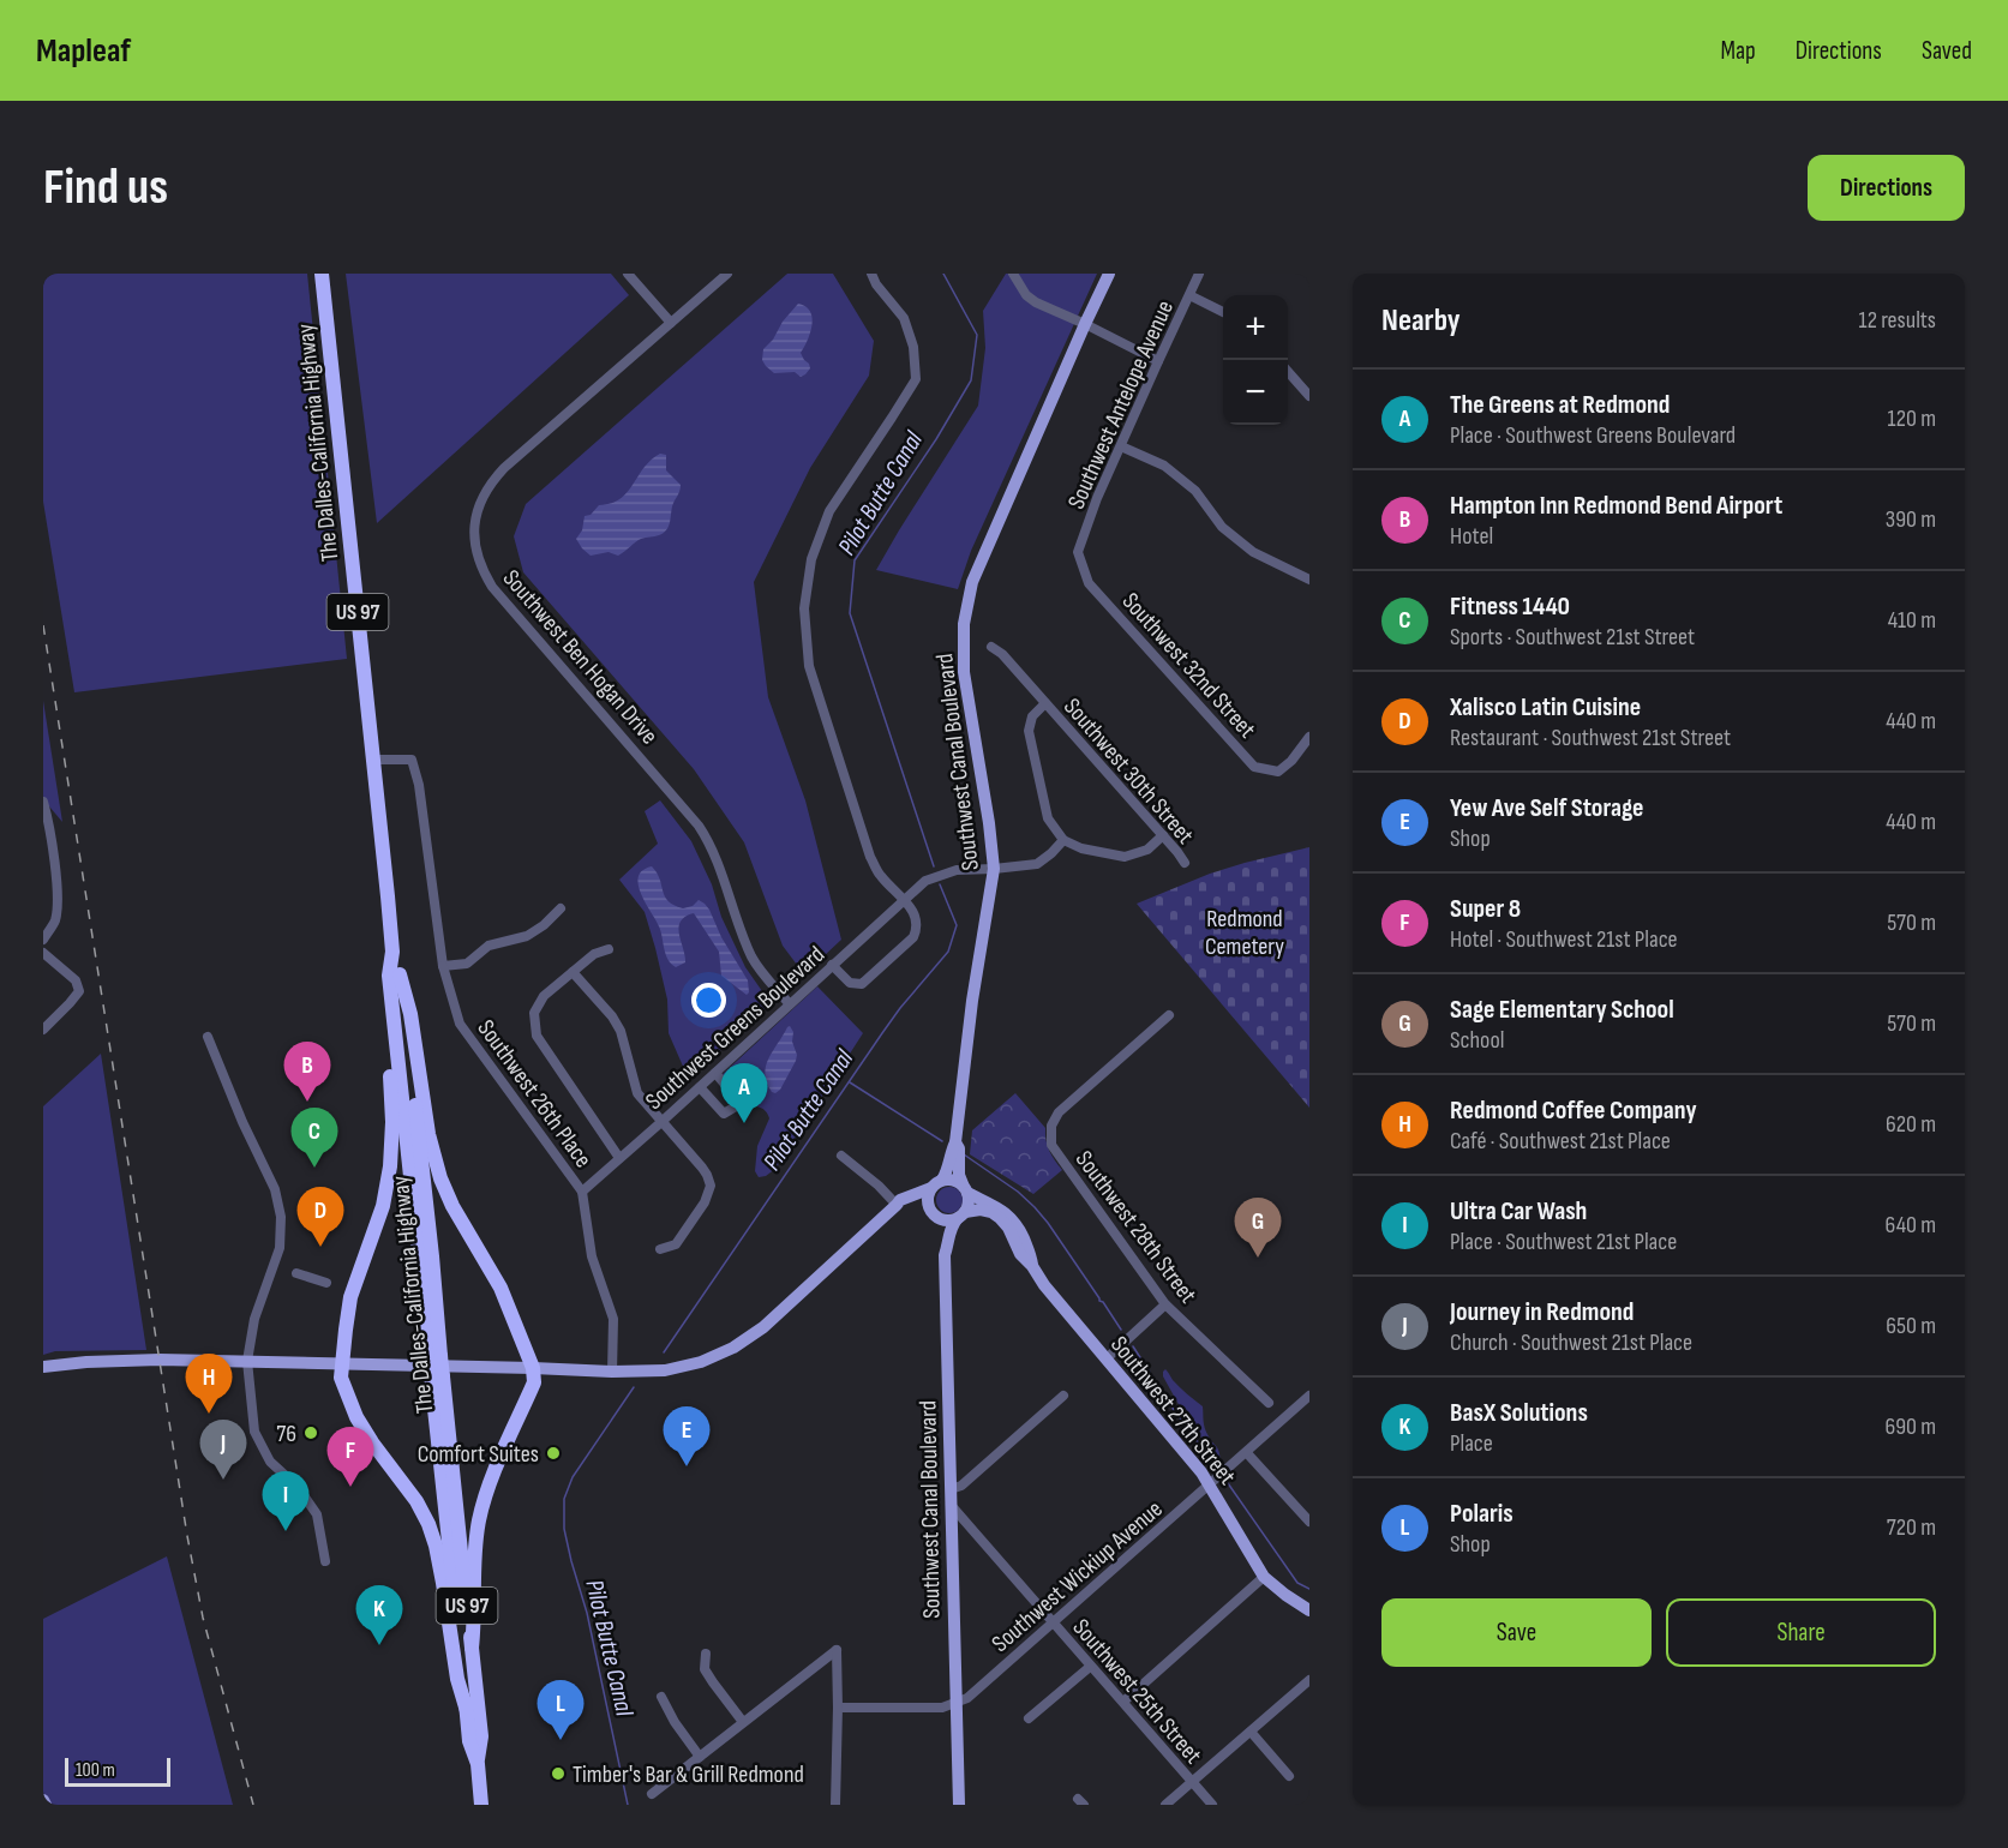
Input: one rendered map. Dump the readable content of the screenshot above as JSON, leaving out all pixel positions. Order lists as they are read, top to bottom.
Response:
{
  "streets": {
    "highway": ["The Dalles-California Highway", "US 97"],
    "main road": ["Southwest Canal Boulevard", "Southwest 27th Street"],
    "street": [
      "Southwest Antelope Avenue",
      "Southwest Ben Hogan Drive",
      "Southwest 32nd Street",
      "Southwest 30th Street",
      "Southwest Greens Boulevard",
      "Southwest 26th Place",
      "Southwest 28th Street",
      "Southwest Wickiup Avenue",
      "Southwest 25th Street"
    ]
  },
  "crossings": [
    ["Southwest Antelope Avenue", "Southwest 32nd Street"],
    ["The Dalles-California Highway", "Southwest 26th Place"],
    ["Southwest Ben Hogan Drive", "Southwest Greens Boulevard"],
    ["Southwest Canal Boulevard", "Southwest Greens Boulevard"],
    ["Southwest Canal Boulevard", "Southwest 27th Street"],
    ["Southwest Canal Boulevard", "Southwest Wickiup Avenue"],
    ["Southwest Canal Boulevard", "Southwest 25th Street"],
    ["Southwest Greens Boulevard", "Southwest 26th Place"],
    ["Southwest 27th Street", "Southwest Wickiup Avenue"],
    ["Southwest Wickiup Avenue", "Southwest 25th Street"]
  ],
  "water": ["Pilot Butte Canal"],
  "parks": ["Redmond Cemetery"],
  "places": ["76", "Comfort Suites", "Timber's Bar & Grill Redmond"],
  "scale_bar": "100 m",
  "page": {
    "header": "Mapleaf",
    "nav": ["Map", "Directions", "Saved"],
    "buttons": [
      "Directions",
      ["Save", "Share"]
    ],
    "title": "Find us",
    "heading": ["Nearby", "12 results"],
    "map_buttons": ["+", "−"],
    "list": [
      {
        "mark": "A",
        "name": "The Greens at Redmond",
        "note": "Place · Southwest Greens Boulevard",
        "value": "120 m"
      },
      {
        "mark": "B",
        "name": "Hampton Inn Redmond Bend Airport",
        "note": "Hotel",
        "value": "390 m"
      },
      {
        "mark": "C",
        "name": "Fitness 1440",
        "note": "Sports · Southwest 21st Street",
        "value": "410 m"
      },
      {
        "mark": "D",
        "name": "Xalisco Latin Cuisine",
        "note": "Restaurant · Southwest 21st Street",
        "value": "440 m"
      },
      {
        "mark": "E",
        "name": "Yew Ave Self Storage",
        "note": "Shop",
        "value": "440 m"
      },
      {
        "mark": "F",
        "name": "Super 8",
        "note": "Hotel · Southwest 21st Place",
        "value": "570 m"
      },
      {
        "mark": "G",
        "name": "Sage Elementary School",
        "note": "School",
        "value": "570 m"
      },
      {
        "mark": "H",
        "name": "Redmond Coffee Company",
        "note": "Café · Southwest 21st Place",
        "value": "620 m"
      },
      {
        "mark": "I",
        "name": "Ultra Car Wash",
        "note": "Place · Southwest 21st Place",
        "value": "640 m"
      },
      {
        "mark": "J",
        "name": "Journey in Redmond",
        "note": "Church · Southwest 21st Place",
        "value": "650 m"
      },
      {
        "mark": "K",
        "name": "BasX Solutions",
        "note": "Place",
        "value": "690 m"
      },
      {
        "mark": "L",
        "name": "Polaris",
        "note": "Shop",
        "value": "720 m"
      }
    ],
    "pins": [
      "B",
      "A",
      "C",
      "D",
      "G",
      "H",
      "E",
      "J",
      "F",
      "I",
      "K",
      "L"
    ],
    "scale": "100 m"
  }
}
